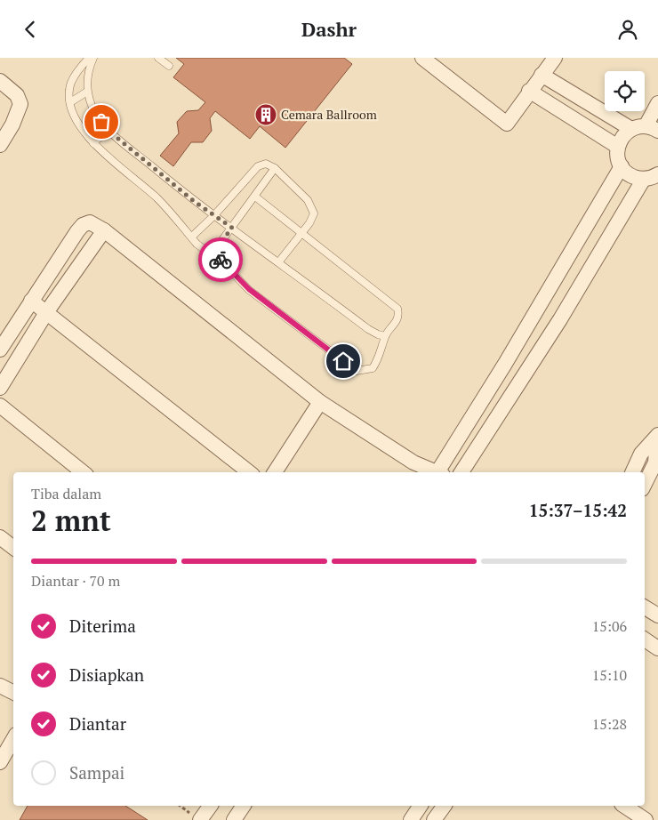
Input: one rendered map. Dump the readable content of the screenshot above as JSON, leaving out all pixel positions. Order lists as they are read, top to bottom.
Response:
{
  "places": {
    "building": ["Cemara Ballroom"]
  },
  "page": {
    "header": "Dashr",
    "heading": ["2 mnt", "Tiba dalam", "15:37–15:42"],
    "bar": "Diantar · 70 m",
    "list": [
      ["Diterima", "15:06"],
      ["Disiapkan", "15:10"],
      ["Diantar", "15:28"],
      "Sampai"
    ]
  }
}
